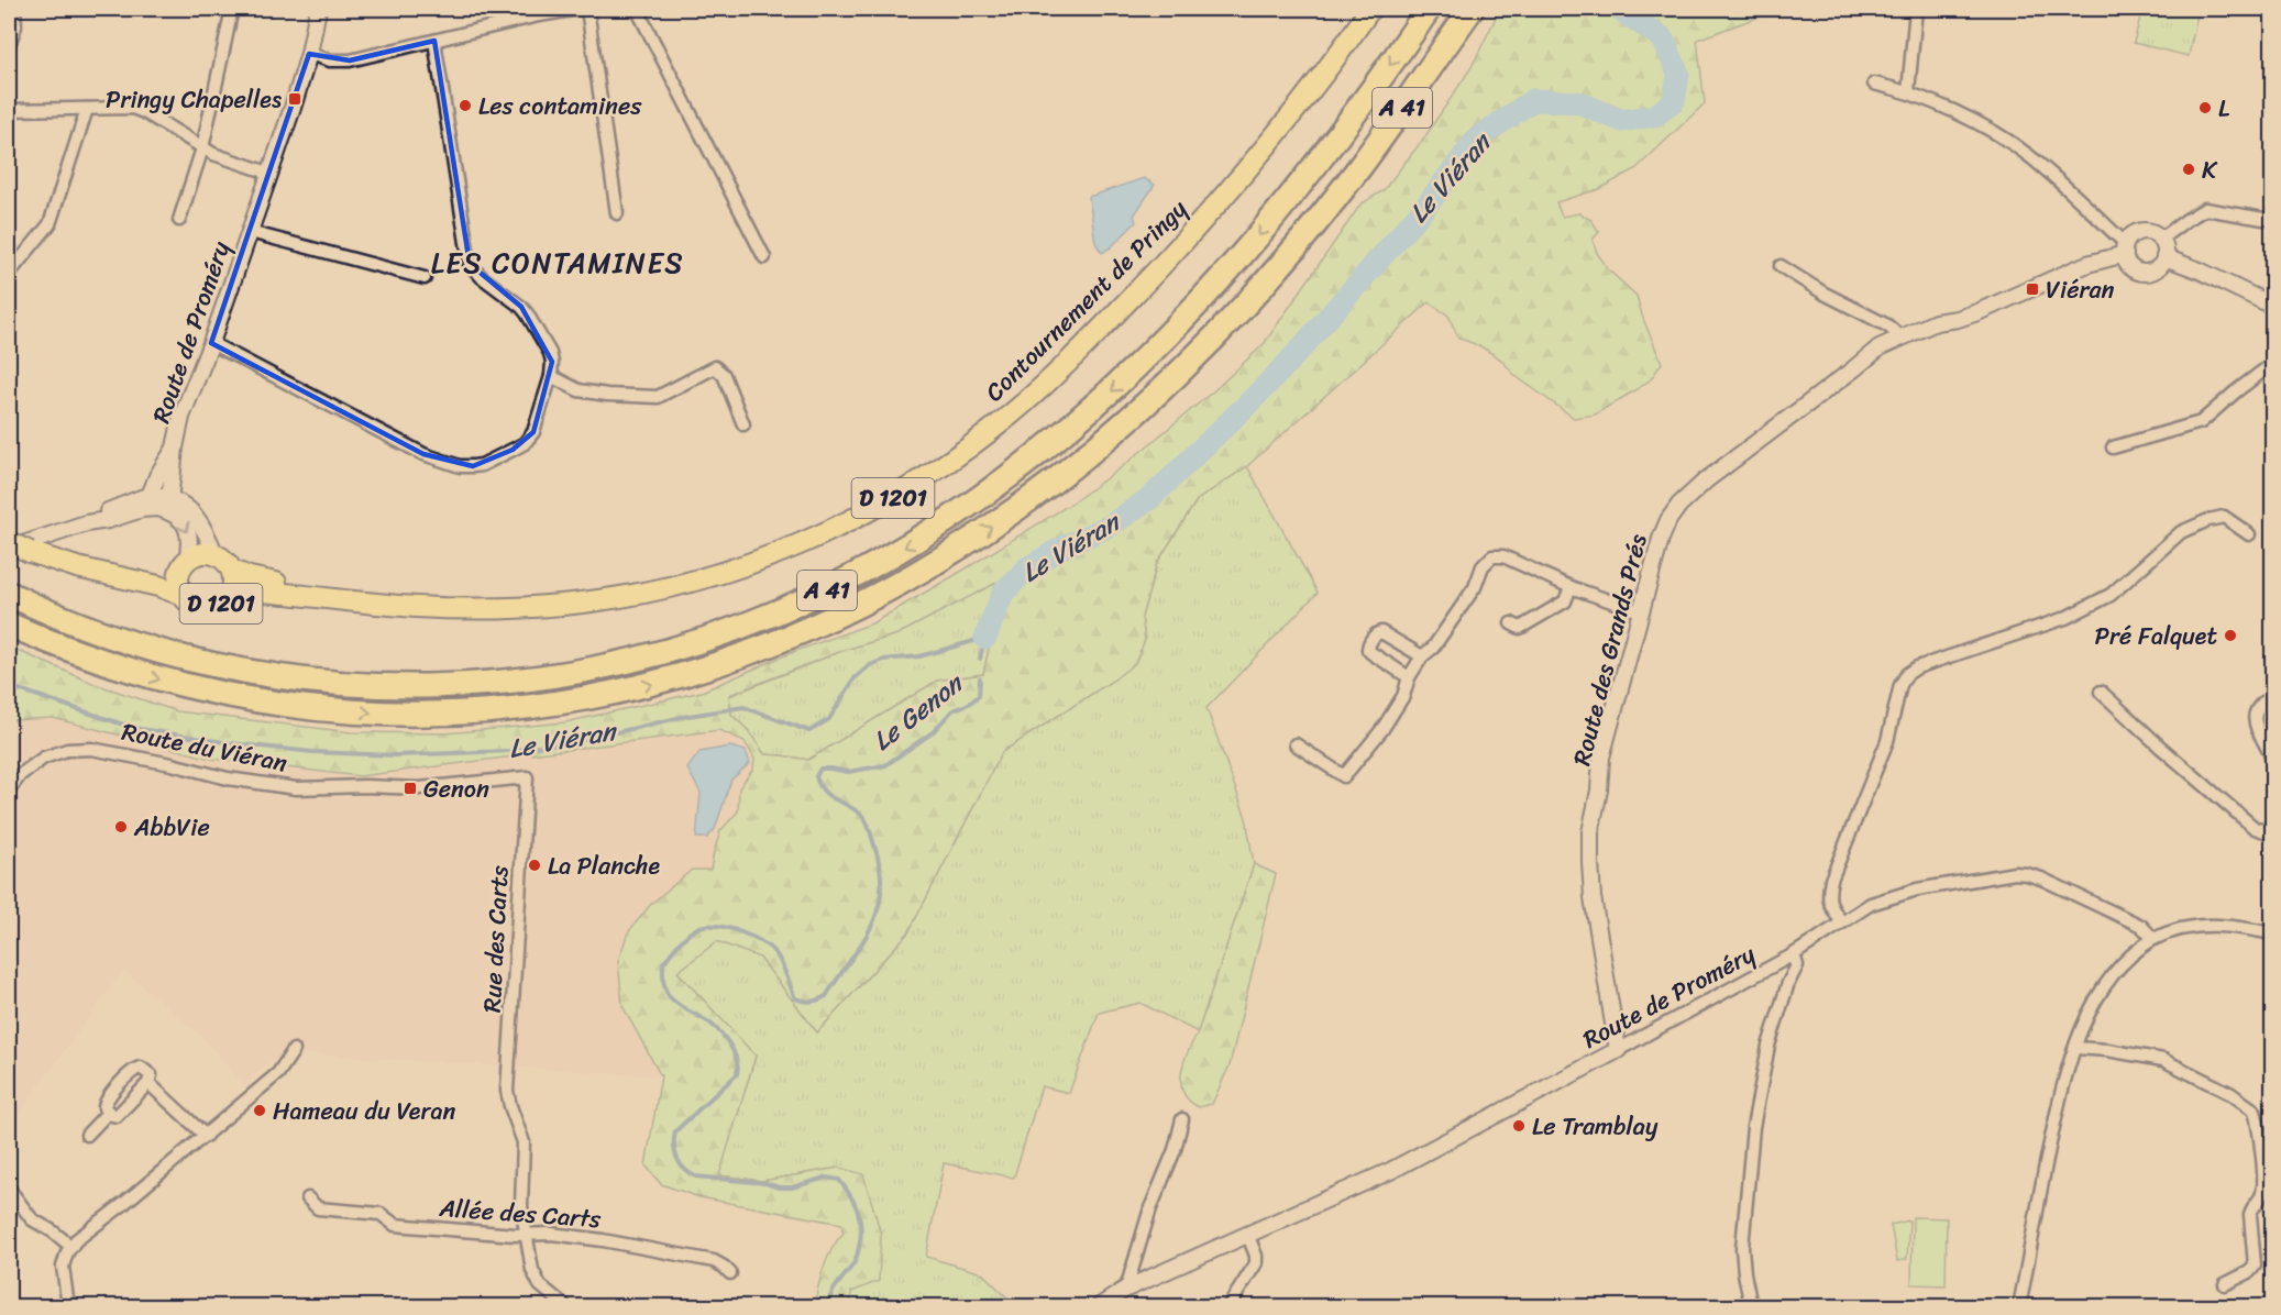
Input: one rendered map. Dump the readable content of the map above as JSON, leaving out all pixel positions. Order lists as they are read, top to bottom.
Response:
{
  "streets": {
    "highway": ["A 41", "Contournement de Pringy", "D 1201"],
    "street": [
      "Route de Proméry",
      "Route des Grands Prés",
      "Route du Viéran",
      "Rue des Carts",
      "Allée des Carts"
    ]
  },
  "crossings": [
    ["Contournement de Pringy", "D 1201"],
    ["Route de Proméry", "Route des Grands Prés"],
    ["Route du Viéran", "Rue des Carts"],
    ["Rue des Carts", "Allée des Carts"]
  ],
  "districts": ["LES CONTAMINES"],
  "water": ["Le Viéran", "Le Genon"],
  "places": {
    "transit": ["Pringy Chapelles", "Viéran", "Genon"],
    "other": [
      "Les contamines",
      "L",
      "K",
      "Pré Falquet",
      "AbbVie",
      "La Planche",
      "Hameau du Veran",
      "Le Tramblay"
    ]
  }
}
